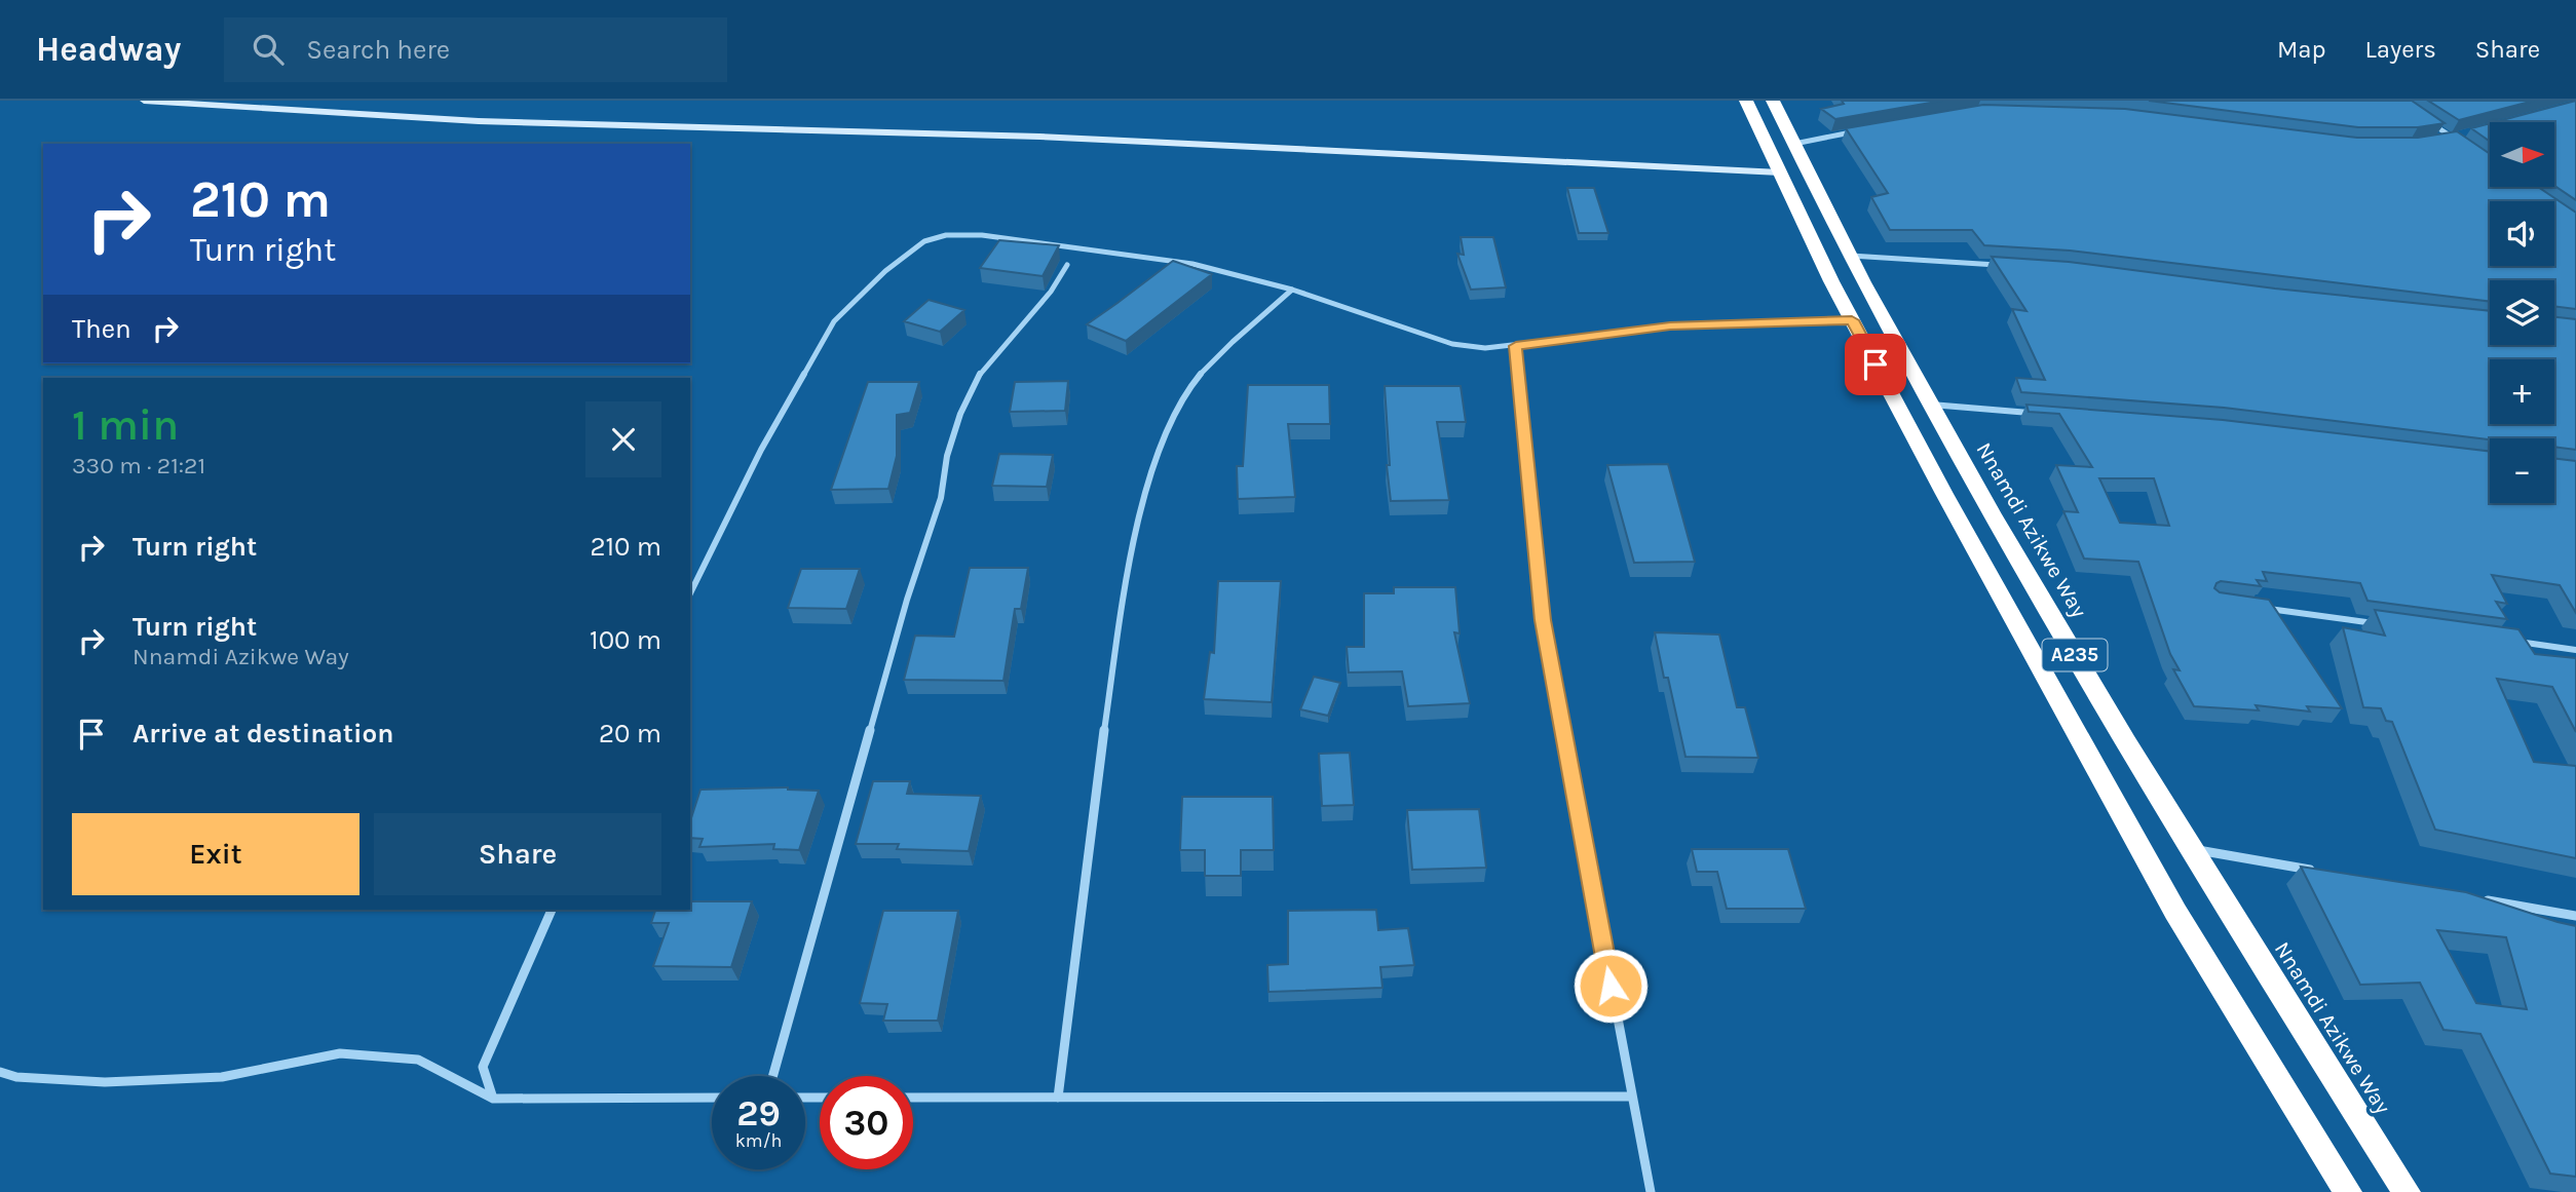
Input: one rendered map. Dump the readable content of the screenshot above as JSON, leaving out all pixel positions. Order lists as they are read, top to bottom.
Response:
{
  "streets": {
    "highway": ["Nnamdi Azikwe Way", "A235"]
  },
  "north": "right",
  "page": {
    "header": "Headway",
    "search": "Search here",
    "nav": ["Map", "Layers", "Share"],
    "map_buttons": ["+", "−"],
    "turn": ["210 m", "Turn right"],
    "then": "Then",
    "heading": ["1 min", "330 m · 21:21"],
    "list": [
      {
        "name": "Turn right",
        "value": "210 m"
      },
      {
        "name": "Turn right",
        "note": "Nnamdi Azikwe Way",
        "value": "100 m"
      },
      {
        "name": "Arrive at destination",
        "value": "20 m"
      }
    ],
    "buttons": ["Exit", "Share"],
    "speed": "29 km/h",
    "limit": "30"
  }
}
